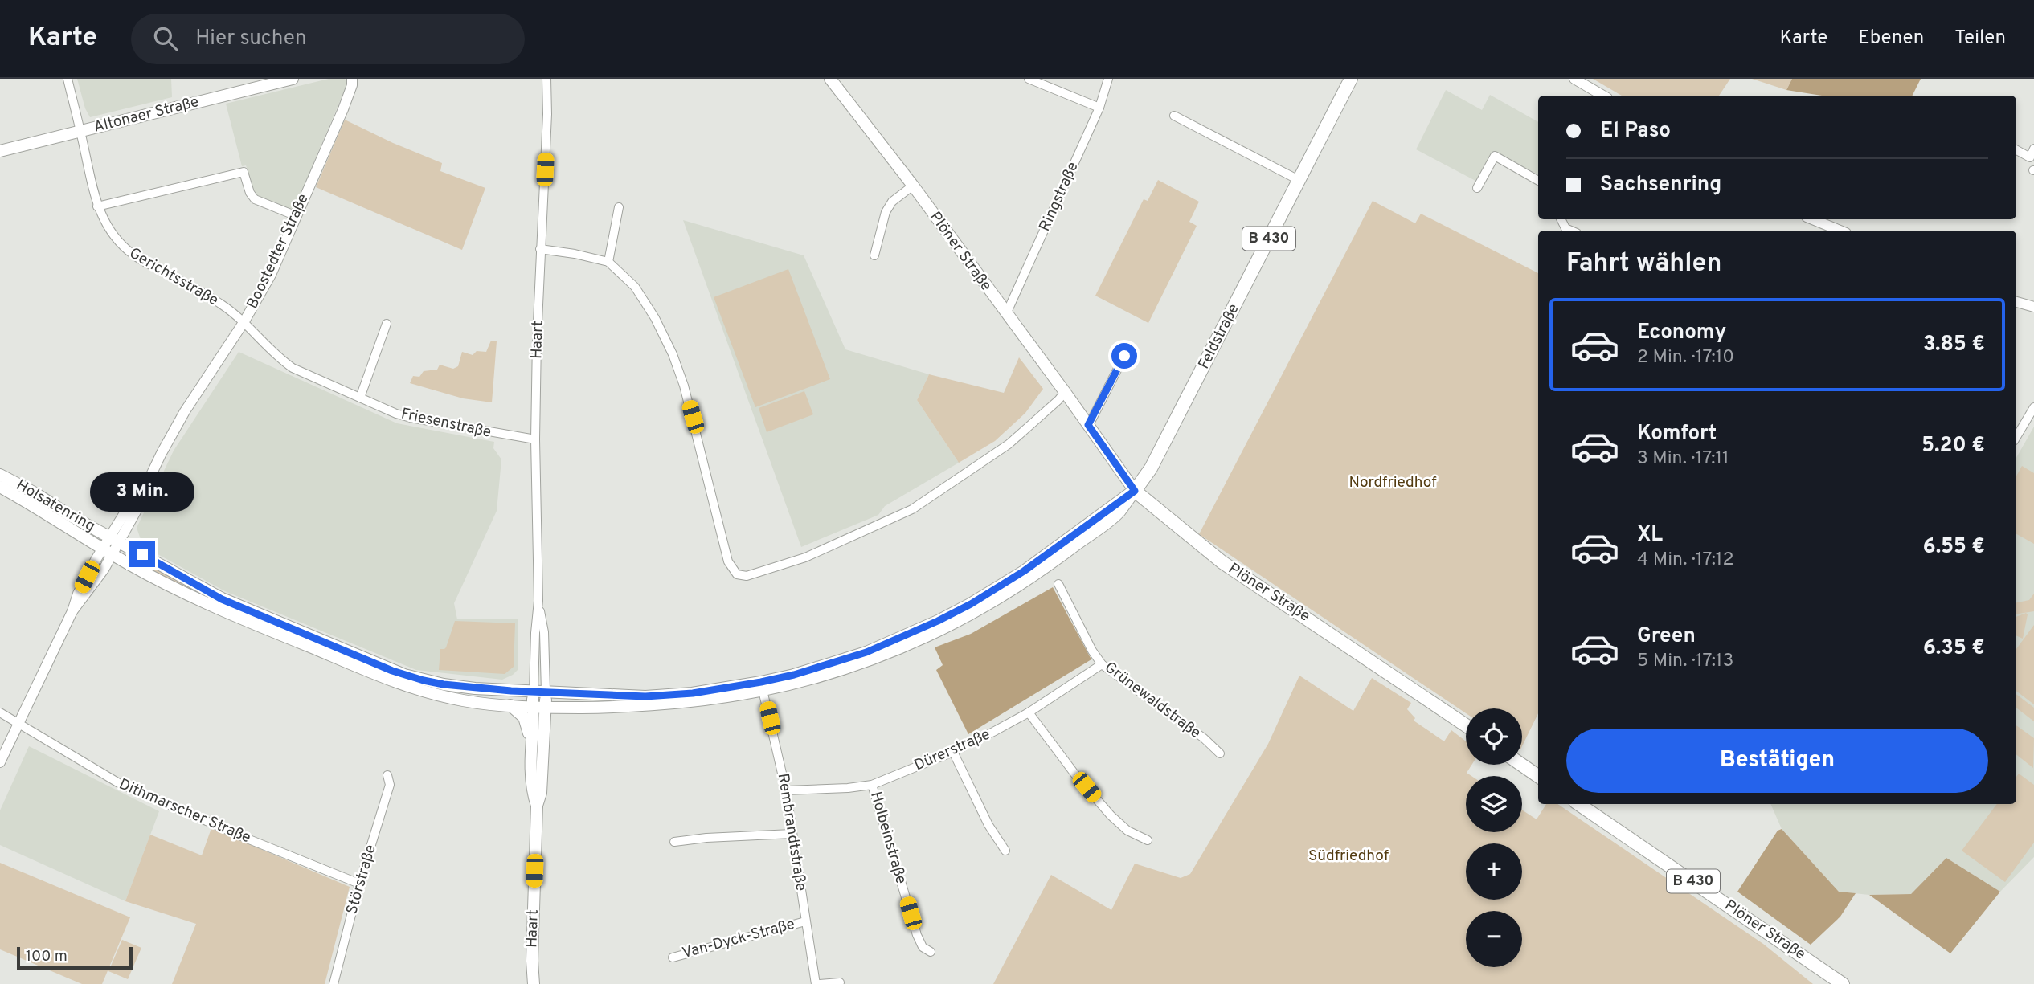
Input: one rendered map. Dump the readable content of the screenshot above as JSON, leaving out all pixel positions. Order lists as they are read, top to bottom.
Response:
{
  "streets": {
    "main road": [
      "Altonaer Straße",
      "B 430",
      "Plöner Straße",
      "Feldstraße",
      "Haart",
      "Holsatenring"
    ],
    "street": [
      "Ringstraße",
      "Boostedter Straße",
      "Gerichtsstraße",
      "Friesenstraße",
      "Grünewaldstraße",
      "Dürerstraße",
      "Dithmarscher Straße",
      "Rembrandtstraße",
      "Holbeinstraße",
      "Störstraße",
      "Van-Dyck-Straße"
    ]
  },
  "crossings": [
    ["Altonaer Straße", "Gerichtsstraße"],
    ["Ringstraße", "Plöner Straße"],
    ["Boostedter Straße", "Gerichtsstraße"],
    ["Boostedter Straße", "Friesenstraße"],
    ["Boostedter Straße", "Holsatenring"],
    ["Boostedter Straße", "Dithmarscher Straße"],
    ["Plöner Straße", "Feldstraße"],
    ["Gerichtsstraße", "Friesenstraße"],
    ["Haart", "Friesenstraße"],
    ["Haart", "Holsatenring"],
    ["Holsatenring", "Rembrandtstraße"],
    ["Grünewaldstraße", "Dürerstraße"],
    ["Dürerstraße", "Rembrandtstraße"],
    ["Dürerstraße", "Holbeinstraße"],
    ["Dithmarscher Straße", "Störstraße"],
    ["Rembrandtstraße", "Van-Dyck-Straße"]
  ],
  "parks": ["Nordfriedhof", "Südfriedhof"],
  "scale_bar": "100 m",
  "page": {
    "header": "Karte",
    "search": "Hier suchen",
    "nav": ["Karte", "Ebenen", "Teilen"],
    "banner": ["El Paso", "Sachsenring"],
    "heading": "Fahrt wählen",
    "list": [
      {
        "name": "Economy",
        "note": "2 Min. · 17:10",
        "value": "3.85 €"
      },
      {
        "name": "Komfort",
        "note": "3 Min. · 17:11",
        "value": "5.20 €"
      },
      {
        "name": "XL",
        "note": "4 Min. · 17:12",
        "value": "6.55 €"
      },
      {
        "name": "Green",
        "note": "5 Min. · 17:13",
        "value": "6.35 €"
      }
    ],
    "bubble": "3 Min.",
    "map_buttons": ["+", "−"],
    "buttons": "Bestätigen",
    "scale": "100 m"
  }
}
